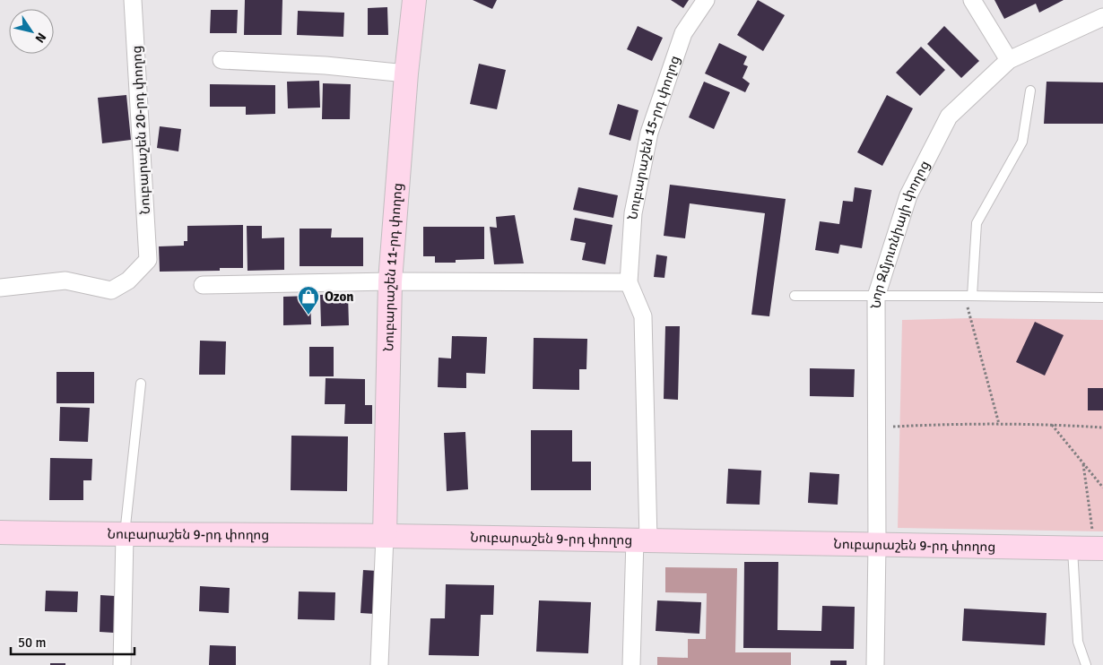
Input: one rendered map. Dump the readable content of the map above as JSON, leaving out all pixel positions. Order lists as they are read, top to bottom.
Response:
{
  "streets": {
    "main road": ["Նուբարաշեն 11-րդ փողոց", "Նուբարաշեն 9-րդ փողոց"],
    "street": ["Նուբարաշեն 20-րդ փողոց", "Նուբարաշեն 15-րդ փողոց", "Նոր Զմյուռնիայի փողոց"]
  },
  "crossings": [
    ["Նոր Զմյուռնիայի փողոց", "Նուբարաշեն 9-րդ փողոց"],
    ["Նուբարաշեն 11-րդ փողոց", "Նուբարաշեն 9-րդ փողոց"]
  ],
  "places": {
    "shop": ["Ozon"]
  },
  "scale_bar": "50 m",
  "north": "bottom right"
}
